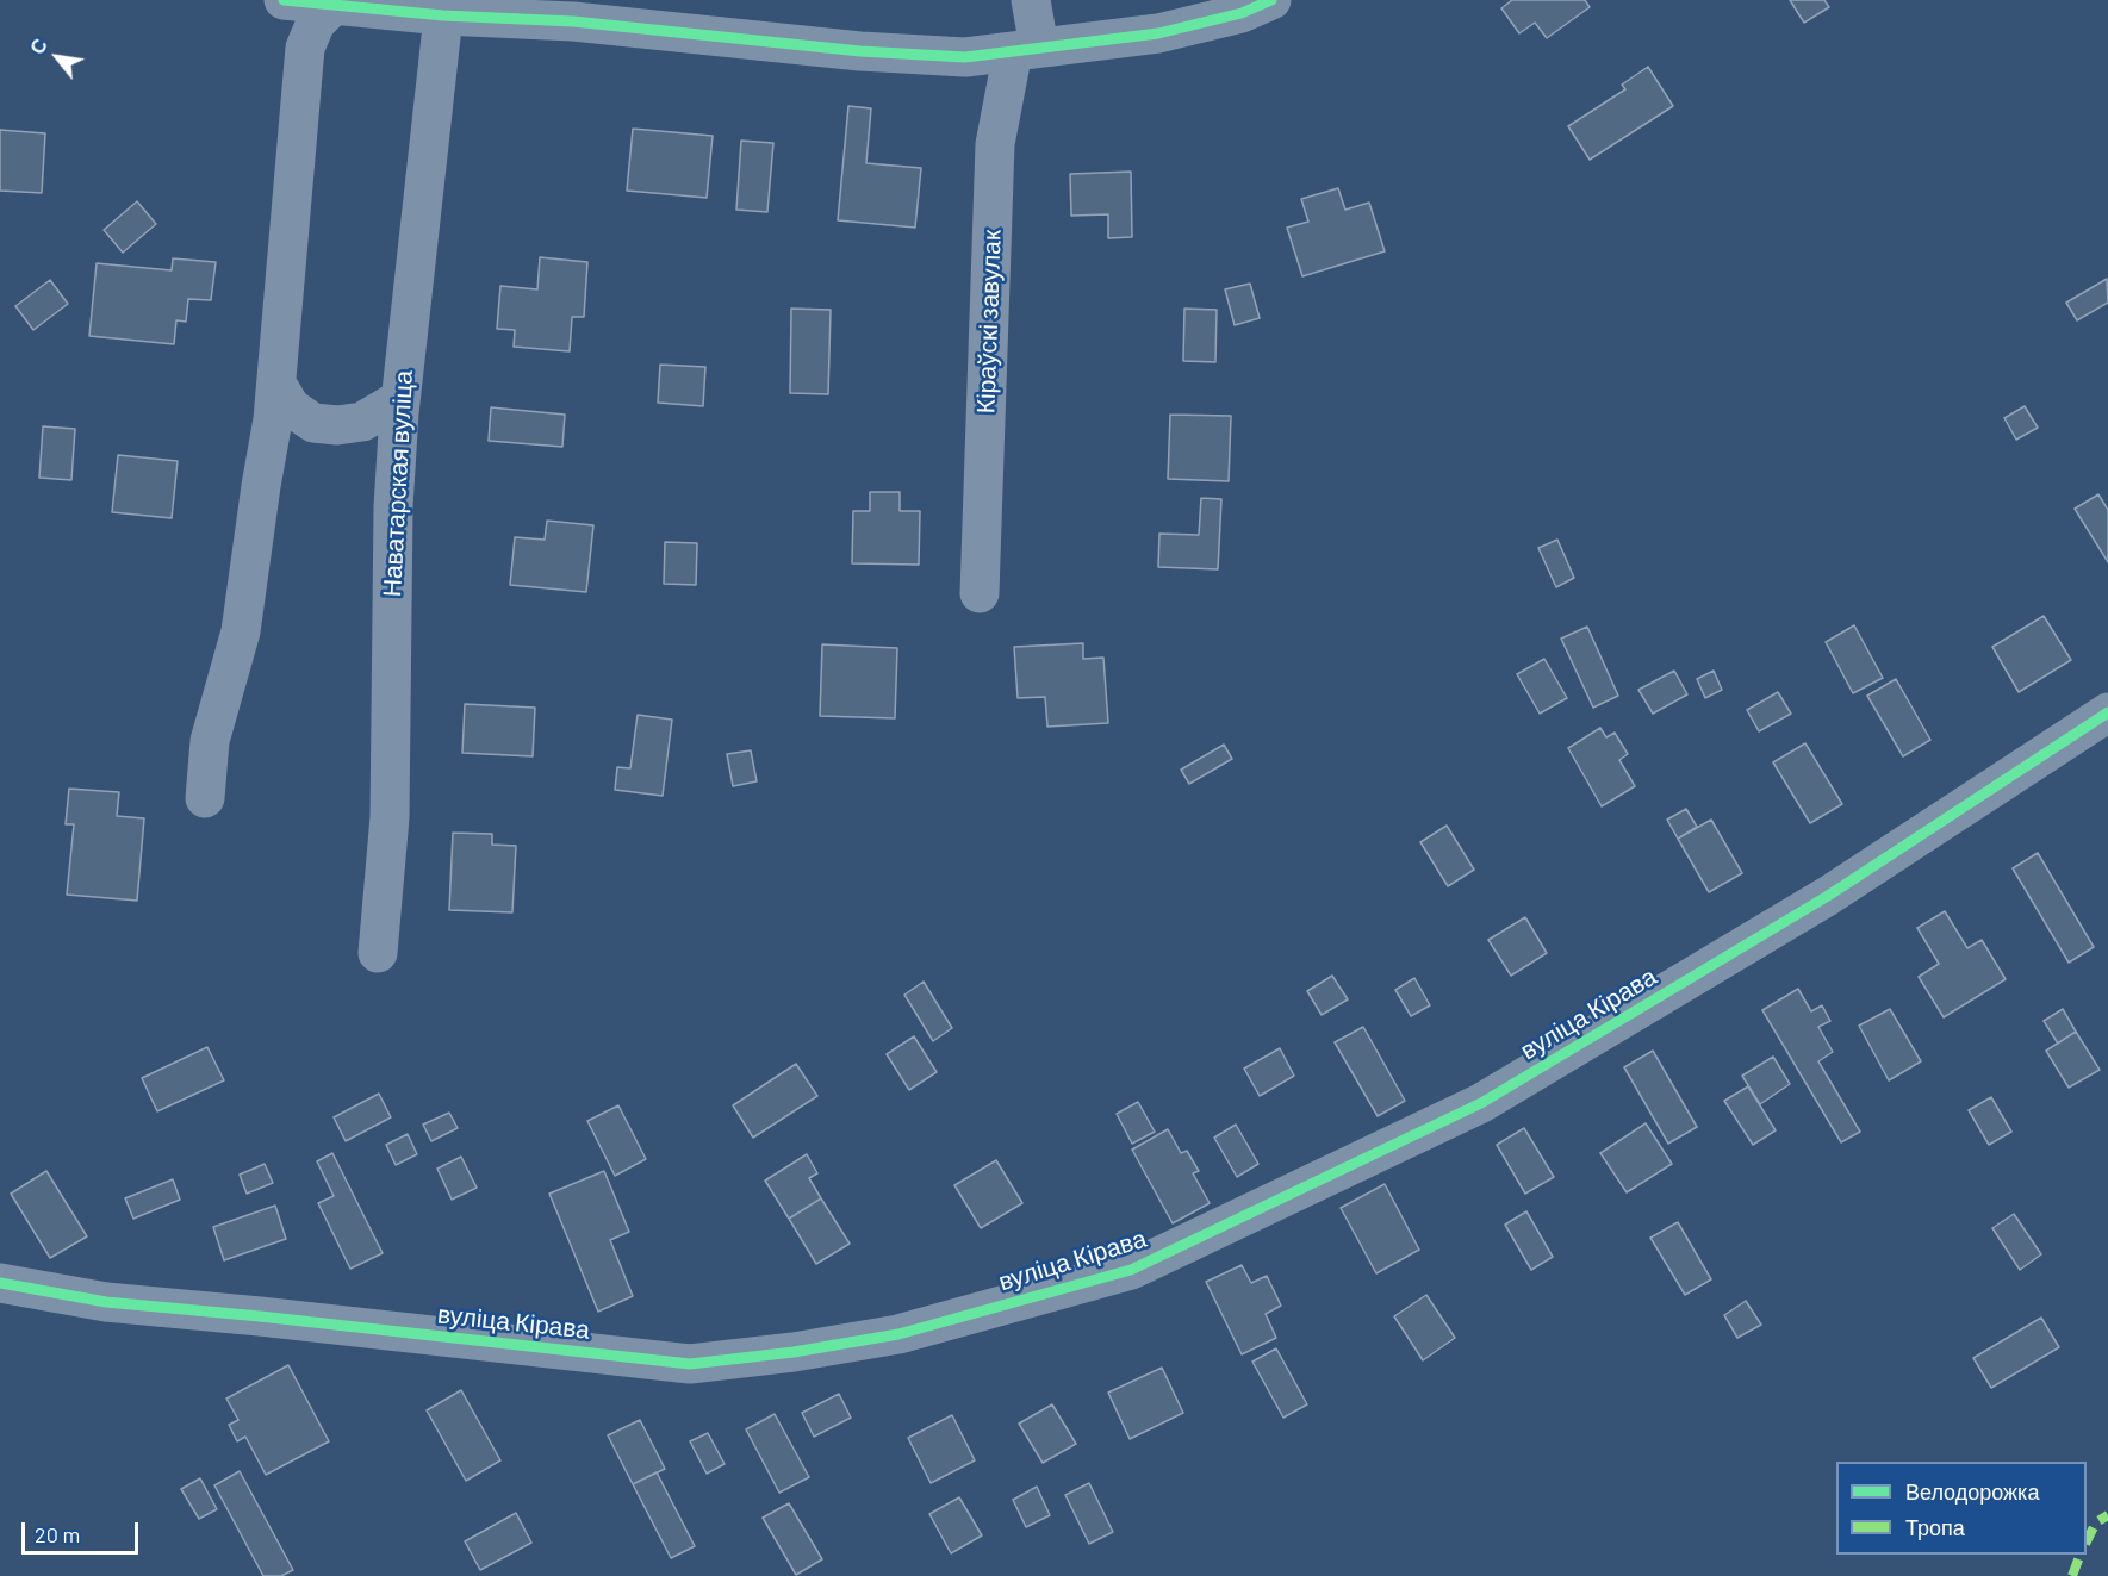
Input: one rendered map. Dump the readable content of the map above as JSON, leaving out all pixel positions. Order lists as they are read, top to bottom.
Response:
{
  "streets": {
    "street": ["Кіраўскі завулак", "Наватарская вуліца", "вуліца Кірава"]
  },
  "legend": ["Велодорожка", "Тропа"],
  "scale_bar": "20 m",
  "north": "top left"
}
